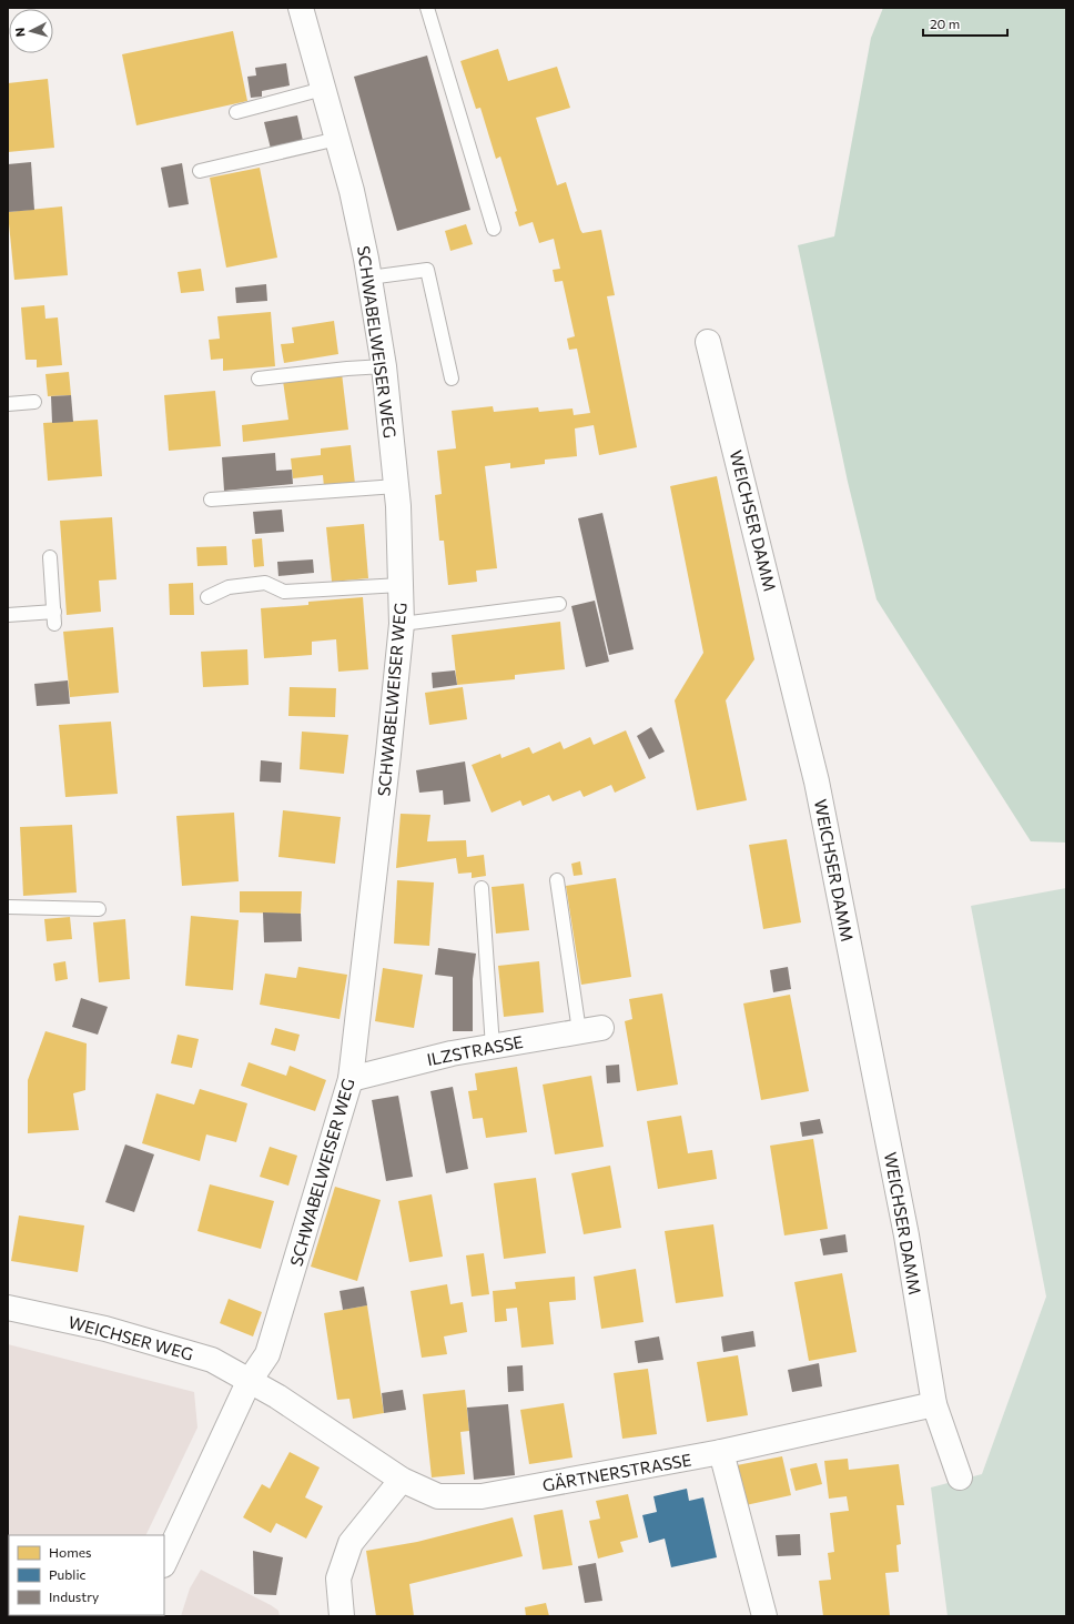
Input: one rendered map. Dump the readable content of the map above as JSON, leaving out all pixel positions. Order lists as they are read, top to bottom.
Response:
{
  "streets": {
    "street": [
      "SCHWABELWEISER WEG",
      "WEICHSER DAMM",
      "ILZSTRASSE",
      "WEICHSER WEG",
      "GÄRTNERSTRASSE"
    ]
  },
  "crossings": [
    ["SCHWABELWEISER WEG", "ILZSTRASSE"],
    ["SCHWABELWEISER WEG", "WEICHSER WEG"],
    ["SCHWABELWEISER WEG", "GÄRTNERSTRASSE"],
    ["WEICHSER DAMM", "GÄRTNERSTRASSE"],
    ["WEICHSER WEG", "GÄRTNERSTRASSE"]
  ],
  "legend": ["Homes", "Public", "Industry"],
  "scale_bar": "20 m",
  "north": "left"
}
